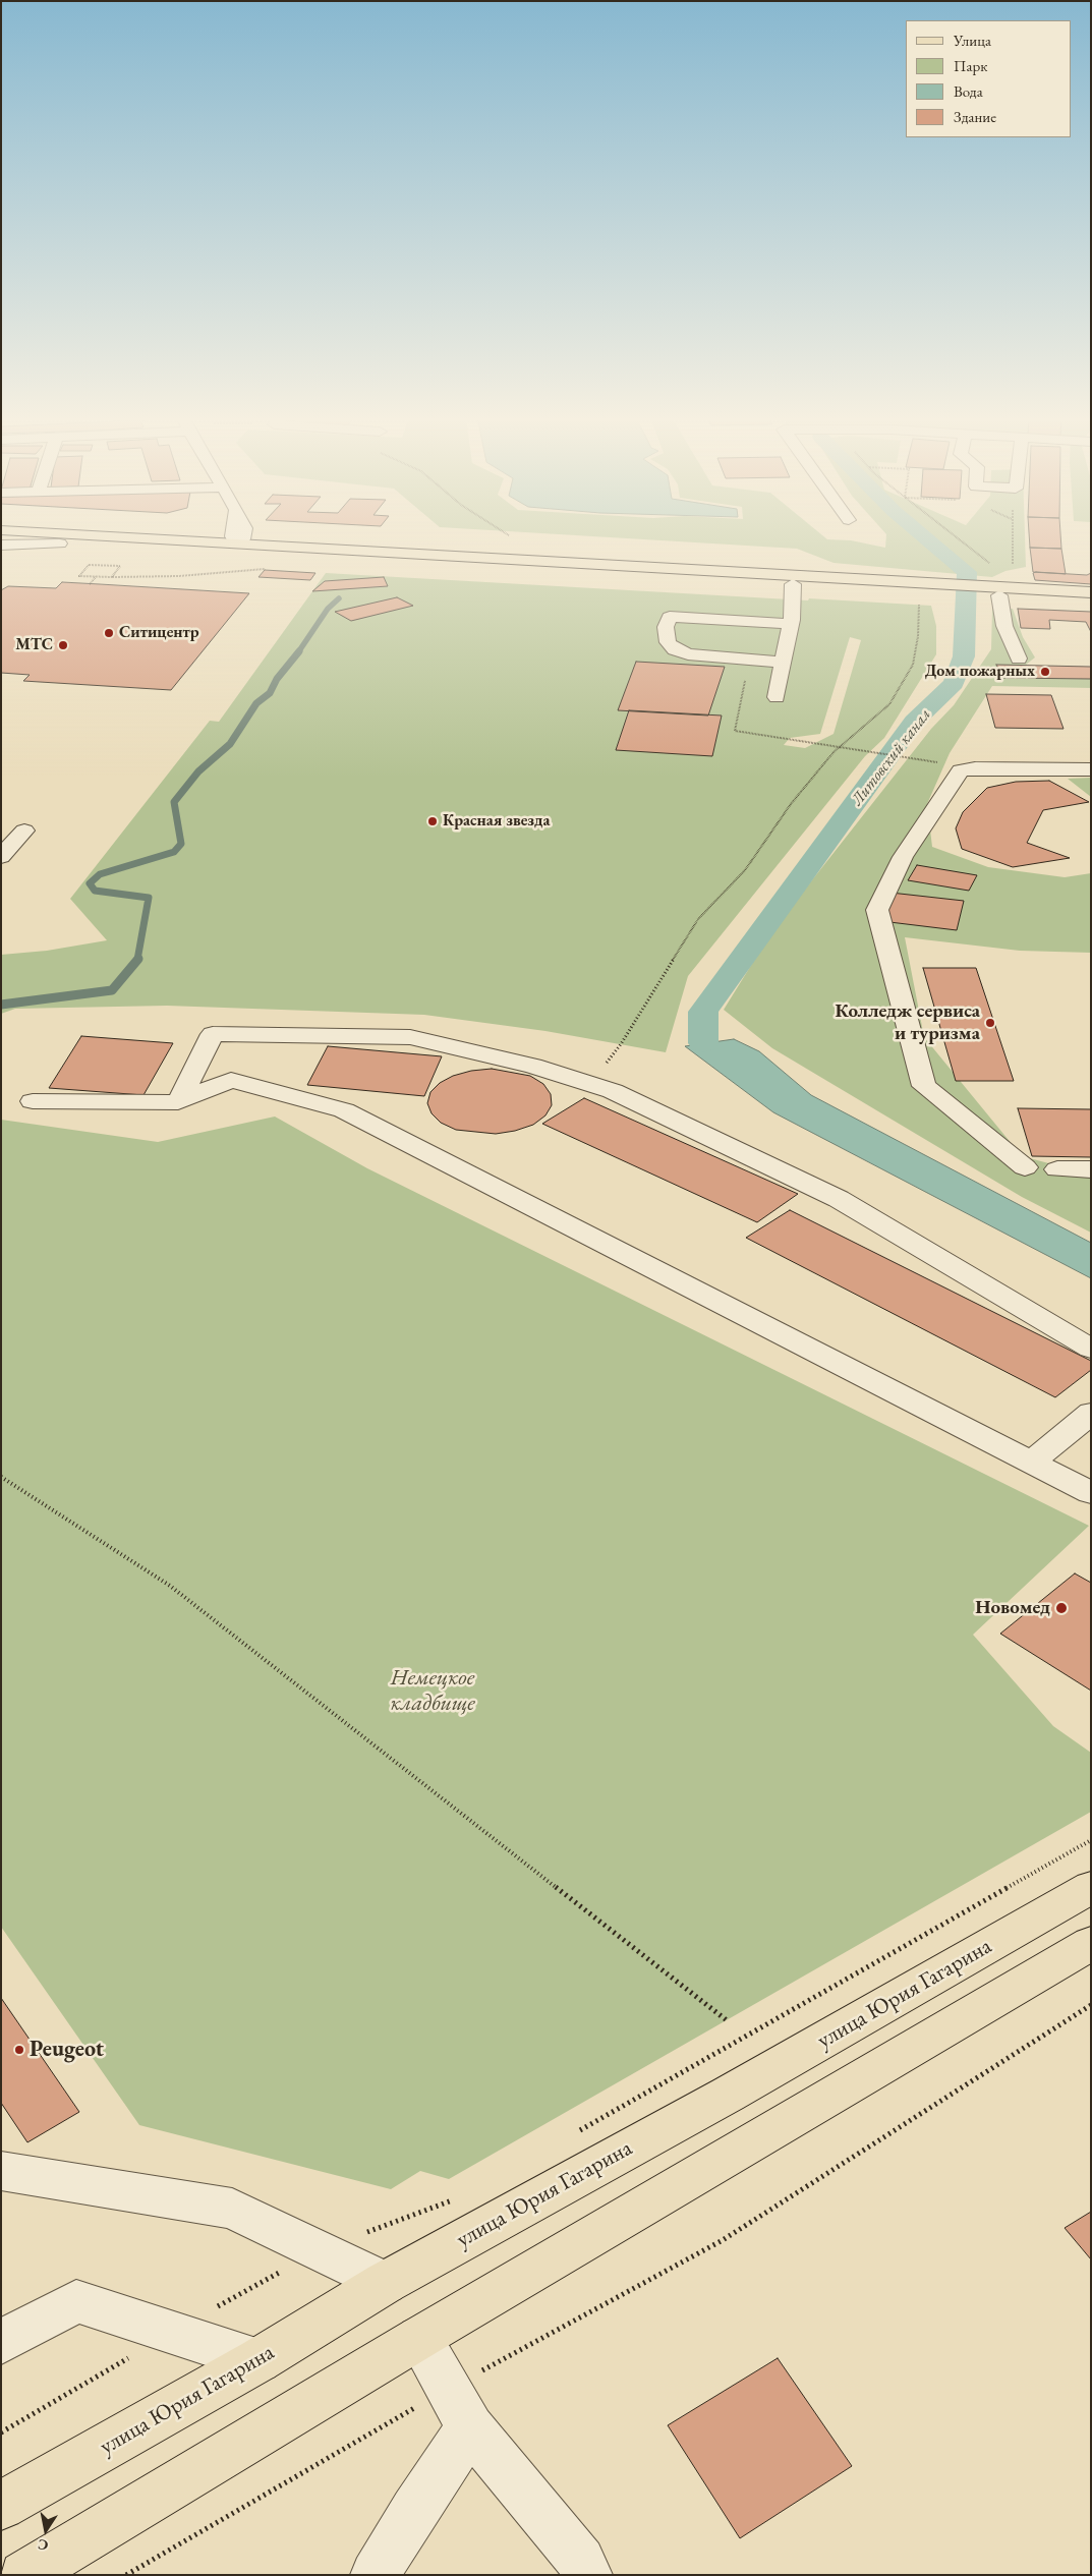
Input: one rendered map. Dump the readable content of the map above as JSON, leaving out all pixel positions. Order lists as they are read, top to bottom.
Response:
{
  "streets": {
    "main road": ["улица Юрия Гагарина"]
  },
  "water": ["Литовский канал"],
  "parks": ["Немецкое кладбище"],
  "places": [
    "Ситицентр",
    "МТС",
    "Дом пожарных",
    "Красная звезда",
    "Колледж сервиса и туризма",
    "Новомед",
    "Peugeot"
  ],
  "legend": [
    "Улица",
    "Парк",
    "Вода",
    "Здание"
  ],
  "north": "bottom"
}
